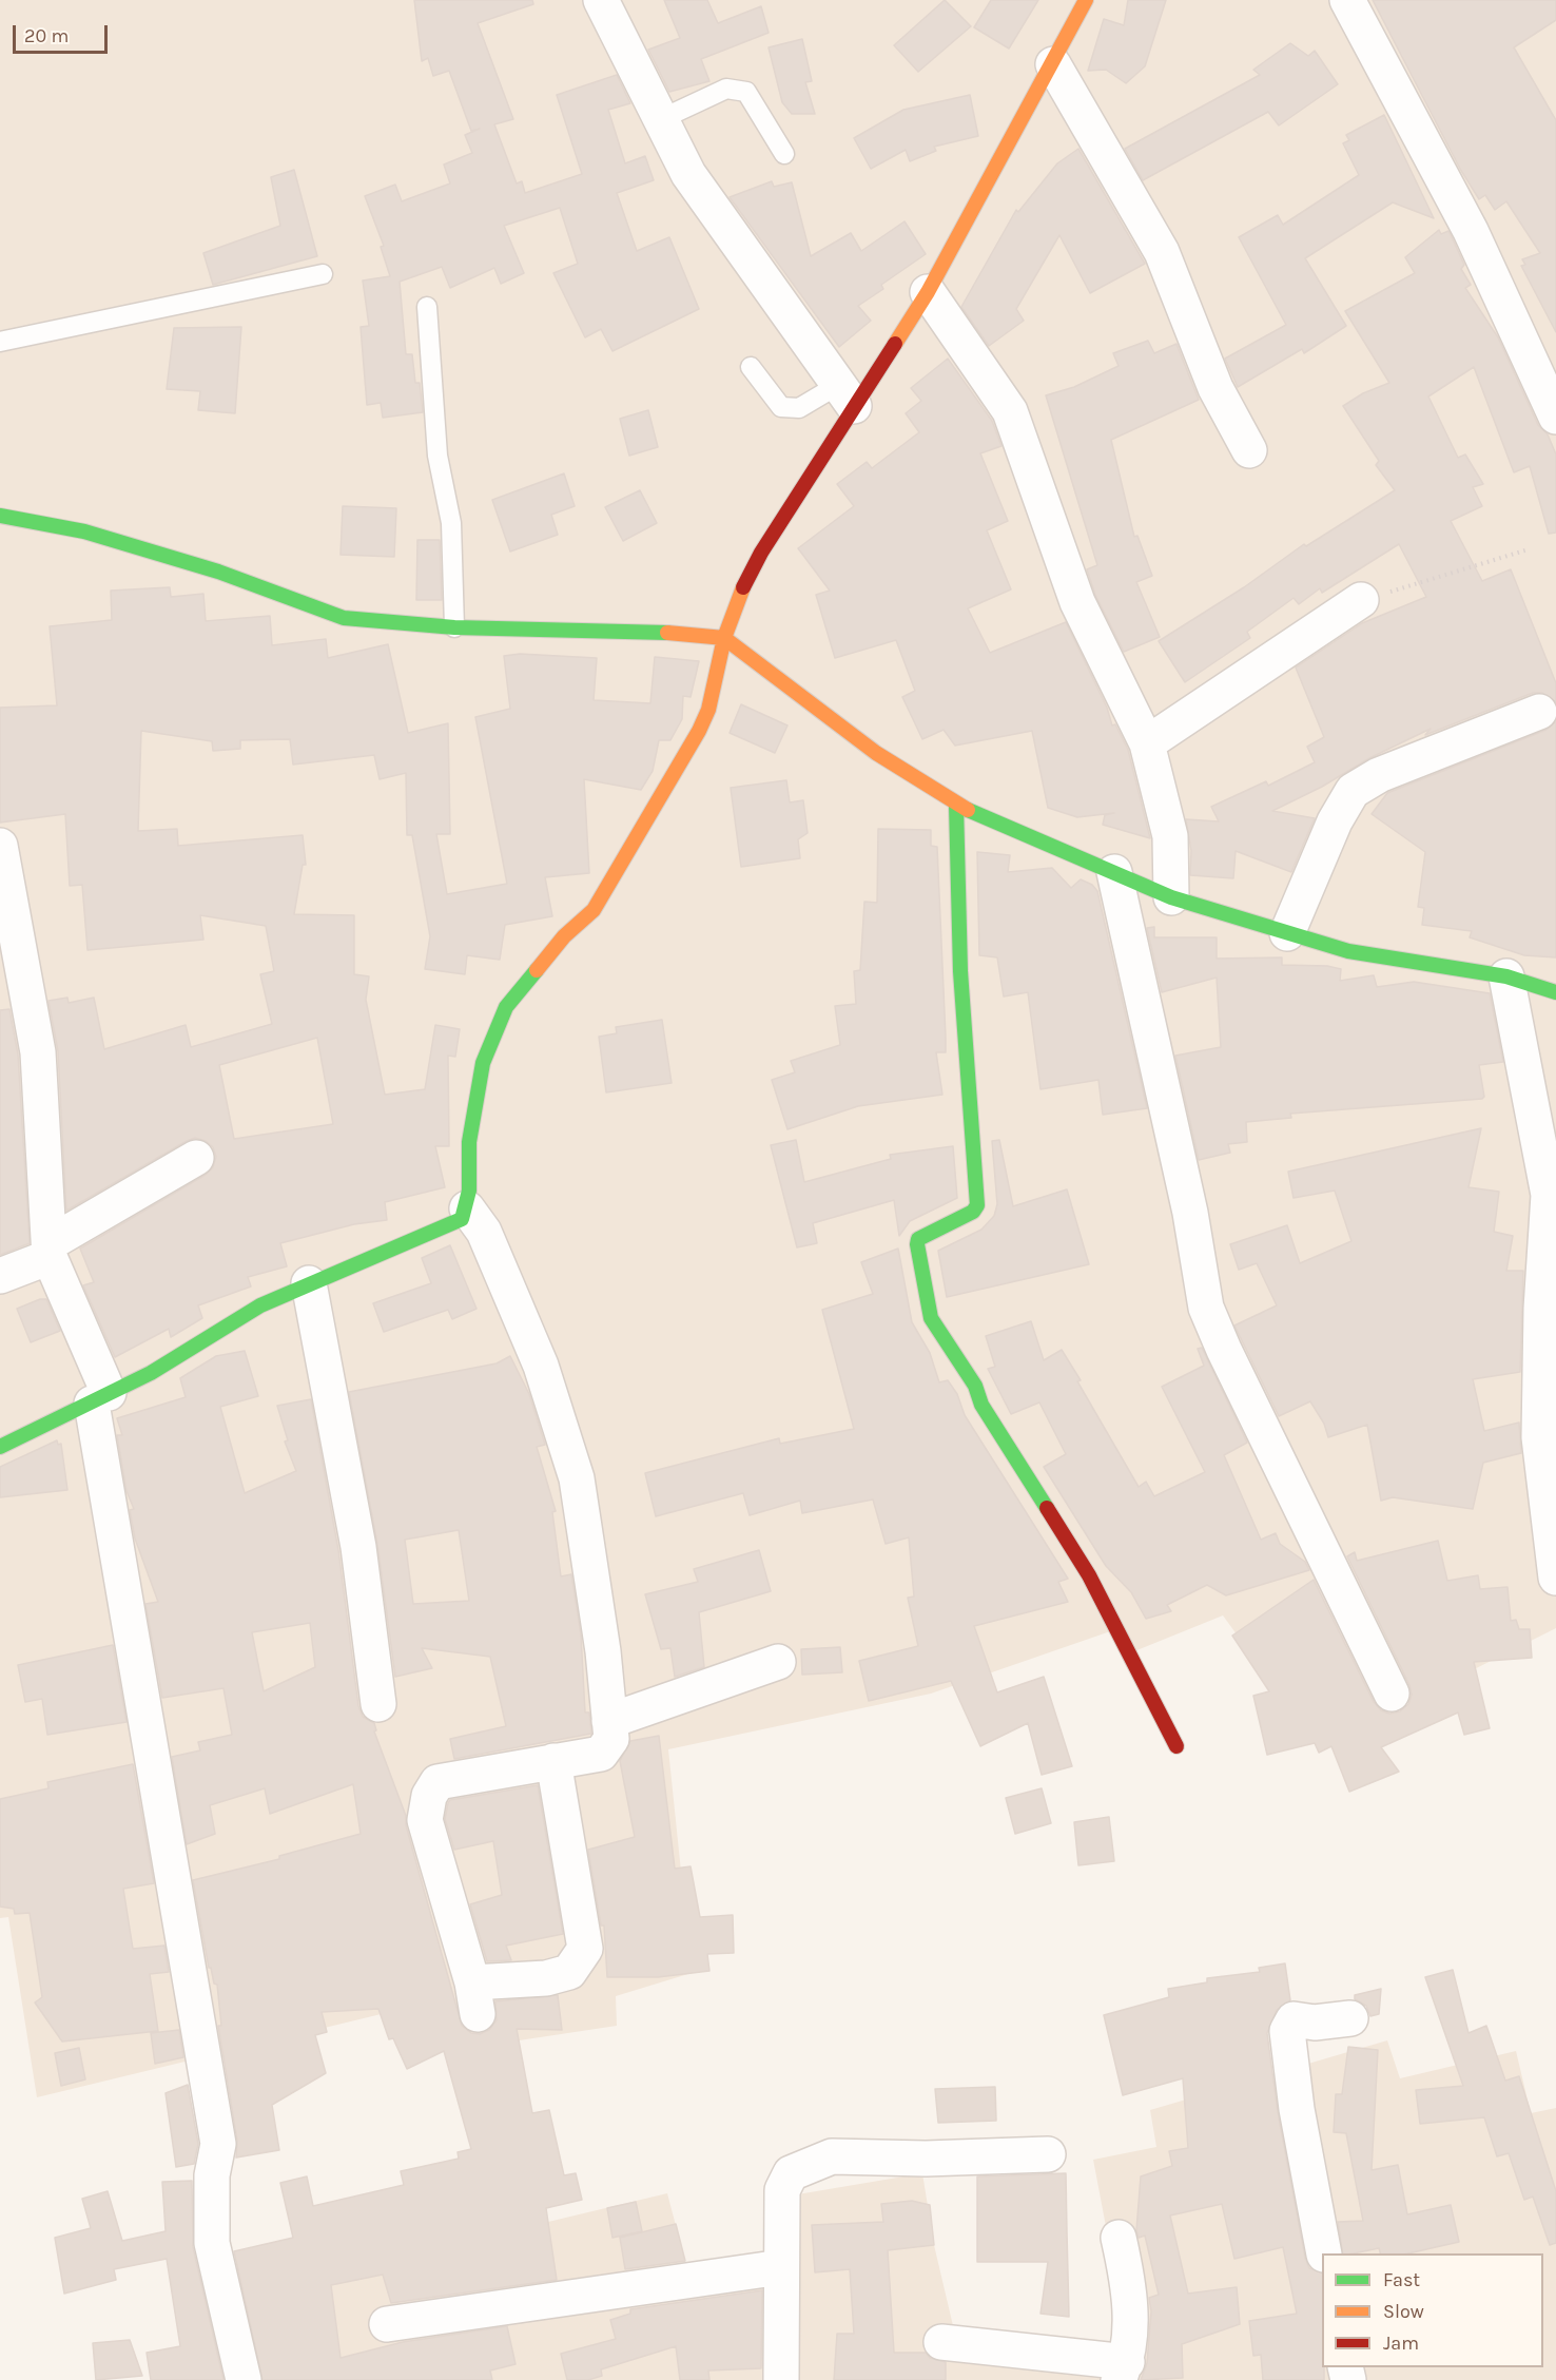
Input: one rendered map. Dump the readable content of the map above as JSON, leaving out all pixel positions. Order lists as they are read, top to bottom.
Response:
{
  "legend": ["Fast", "Slow", "Jam"],
  "scale_bar": "20 m"
}
